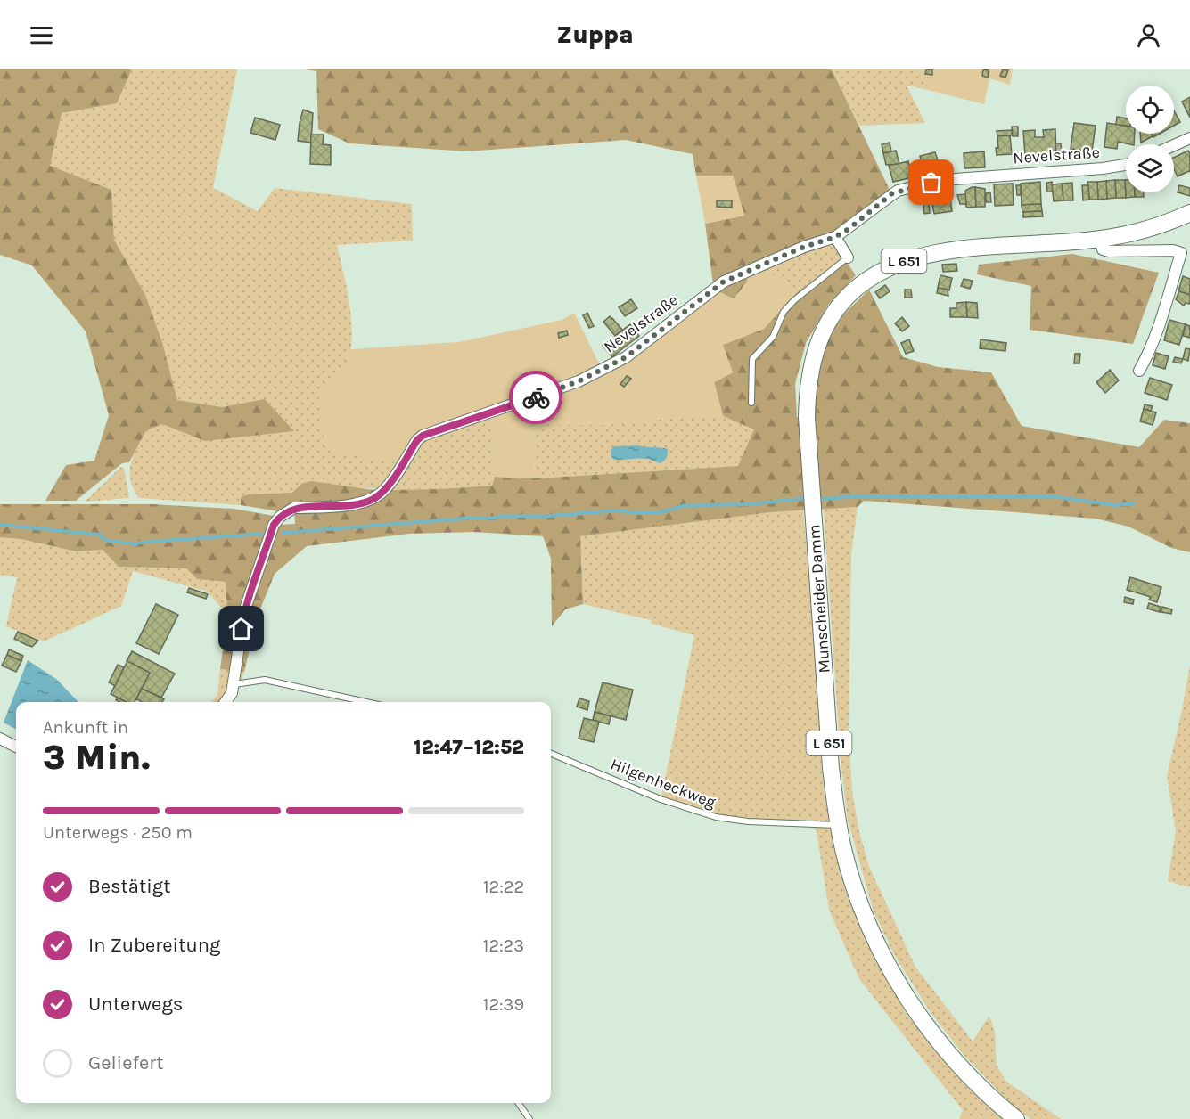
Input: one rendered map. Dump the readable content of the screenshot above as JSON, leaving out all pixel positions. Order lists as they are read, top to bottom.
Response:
{
  "streets": {
    "main road": ["L 651", "Munscheider Damm"],
    "street": ["Nevelstraße"],
    "lane": ["Hilgenheckweg"]
  },
  "crossings": [
    ["Munscheider Damm", "Hilgenheckweg"]
  ],
  "page": {
    "header": "Zuppa",
    "heading": ["3 Min.", "Ankunft in", "12:47–12:52"],
    "bar": "Unterwegs · 250 m",
    "list": [
      ["Bestätigt", "12:22"],
      ["In Zubereitung", "12:23"],
      ["Unterwegs", "12:39"],
      "Geliefert"
    ]
  }
}
